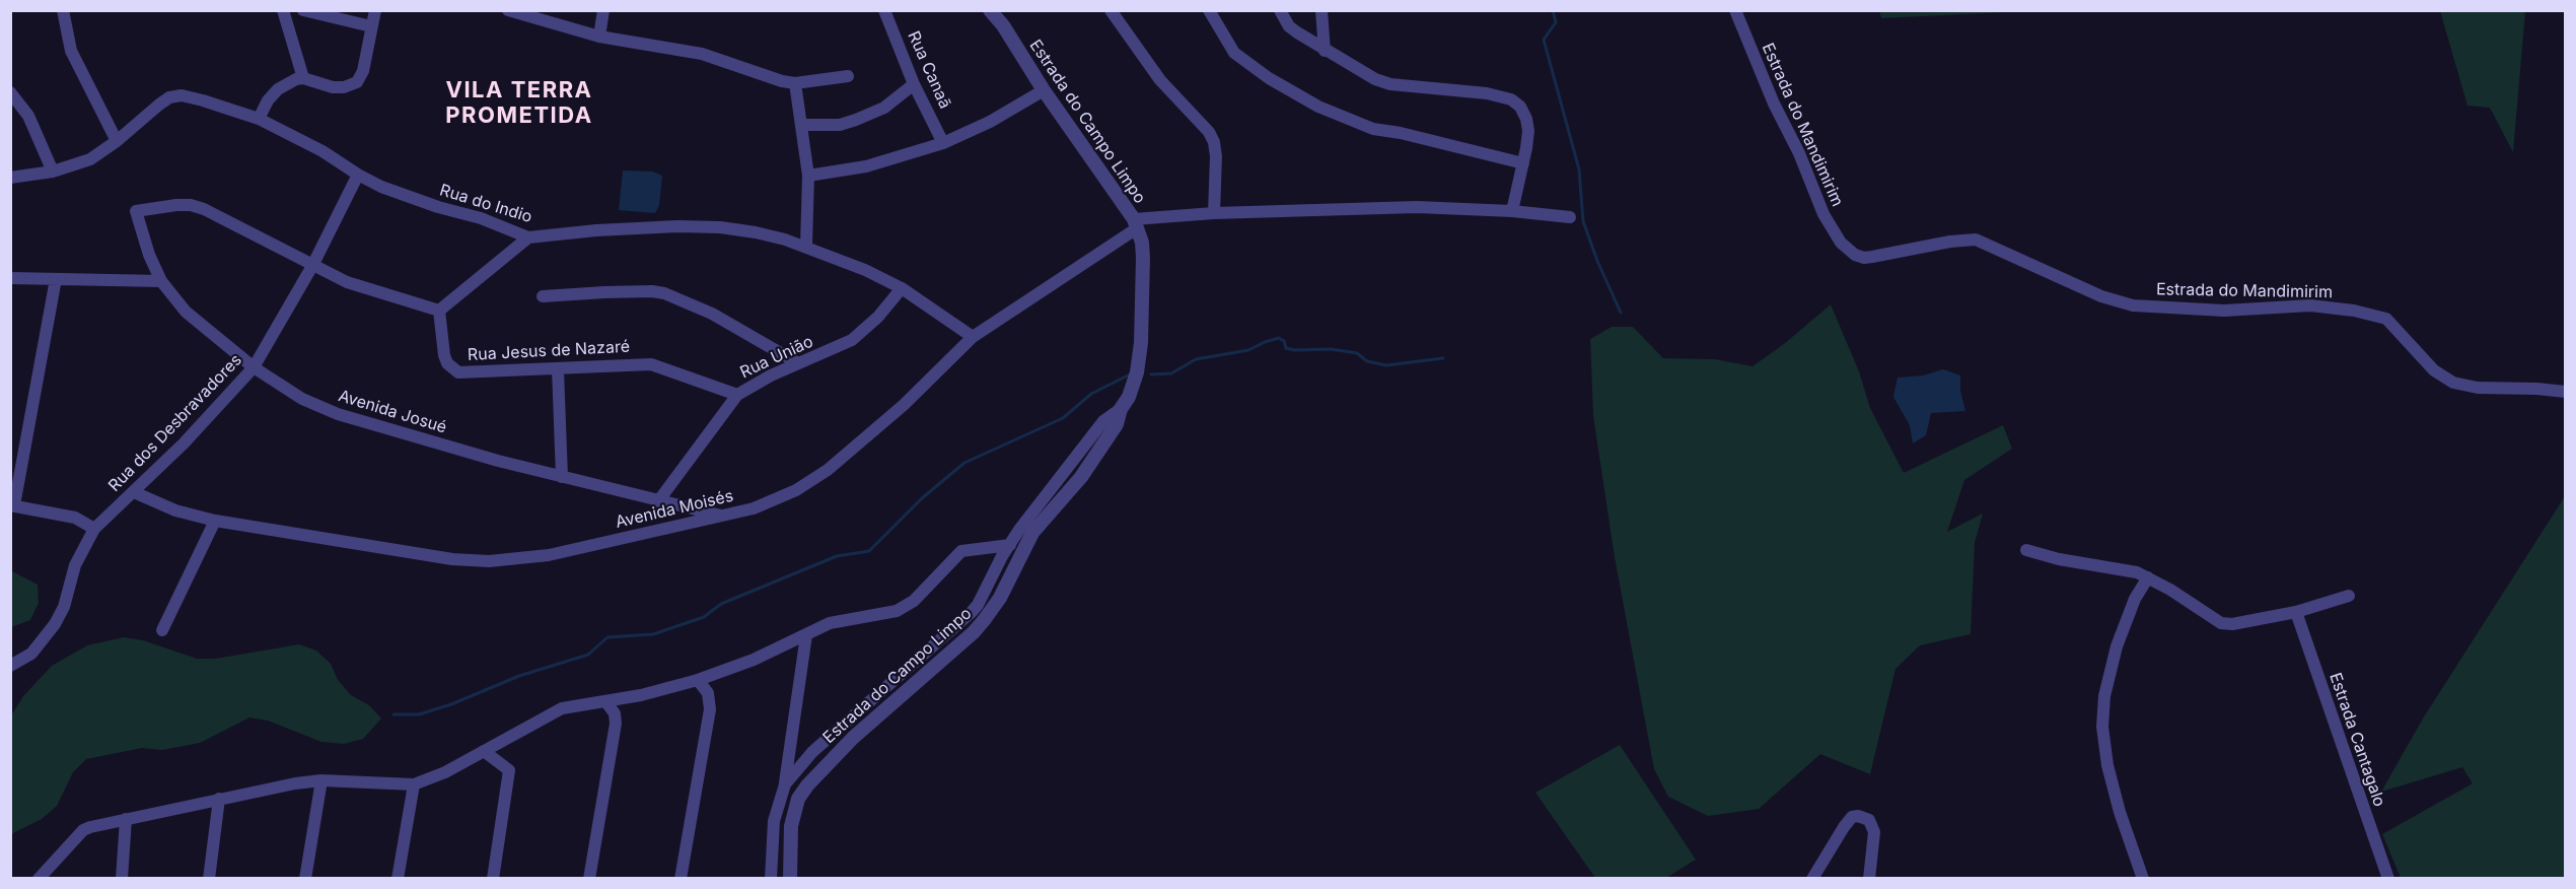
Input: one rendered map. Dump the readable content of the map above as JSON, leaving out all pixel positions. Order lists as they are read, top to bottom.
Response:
{
  "streets": {
    "street": [
      "Rua Canaã",
      "Estrada do Campo Limpo",
      "Estrada do Mandimirim",
      "Rua do Indio",
      "Rua Jesus de Nazaré",
      "Rua União",
      "Avenida Josué",
      "Rua dos Desbravadores",
      "Avenida Moisés",
      "Estrada Cantagalo"
    ]
  },
  "crossings": [
    ["Estrada do Campo Limpo", "Avenida Moisés"],
    ["Rua do Indio", "Rua União"],
    ["Rua do Indio", "Rua dos Desbravadores"],
    ["Rua do Indio", "Avenida Moisés"],
    ["Rua Jesus de Nazaré", "Rua União"],
    ["Rua União", "Avenida Josué"],
    ["Avenida Josué", "Rua dos Desbravadores"],
    ["Avenida Josué", "Avenida Moisés"],
    ["Rua dos Desbravadores", "Avenida Moisés"]
  ],
  "districts": ["VILA TERRA PROMETIDA"]
}
